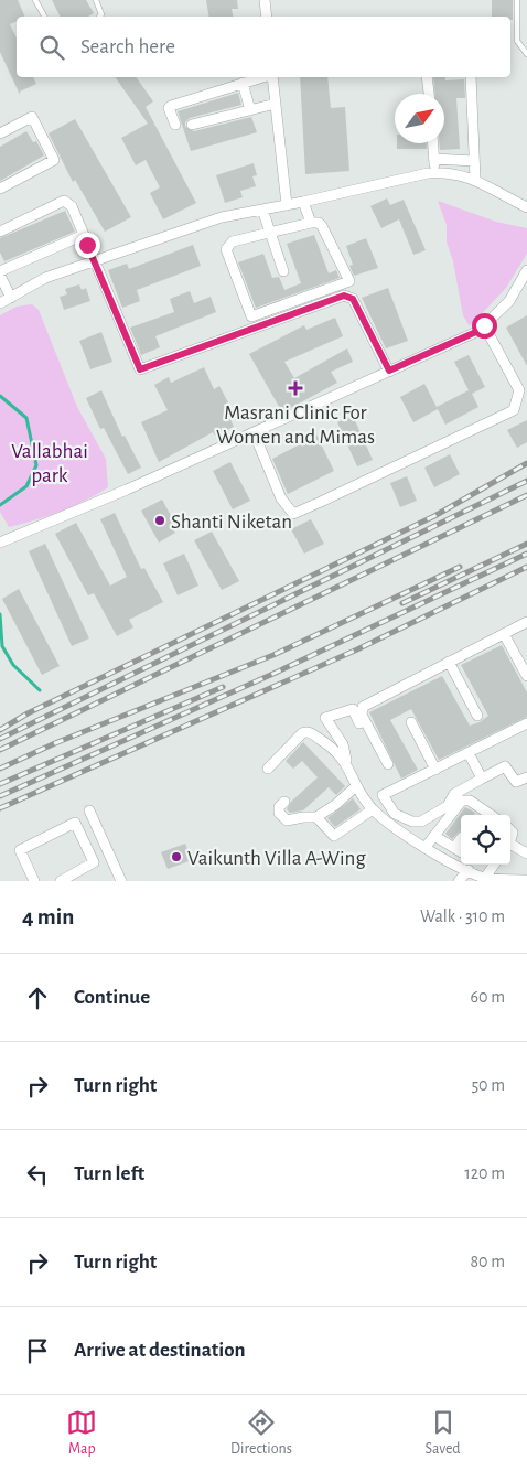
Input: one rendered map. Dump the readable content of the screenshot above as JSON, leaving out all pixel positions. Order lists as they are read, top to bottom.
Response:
{
  "parks": ["Vallabhai park"],
  "places": {
    "health": ["Masrani Clinic For Women and Mimas"],
    "other": ["Shanti Niketan", "Vaikunth Villa A-Wing"]
  },
  "north": "top right",
  "page": {
    "search": "Search here",
    "heading": ["4 min", "Walk · 310 m"],
    "list": [
      ["Continue", "60 m"],
      ["Turn right", "50 m"],
      ["Turn left", "120 m"],
      ["Turn right", "80 m"],
      "Arrive at destination"
    ],
    "nav": ["Map", "Directions", "Saved"]
  }
}
